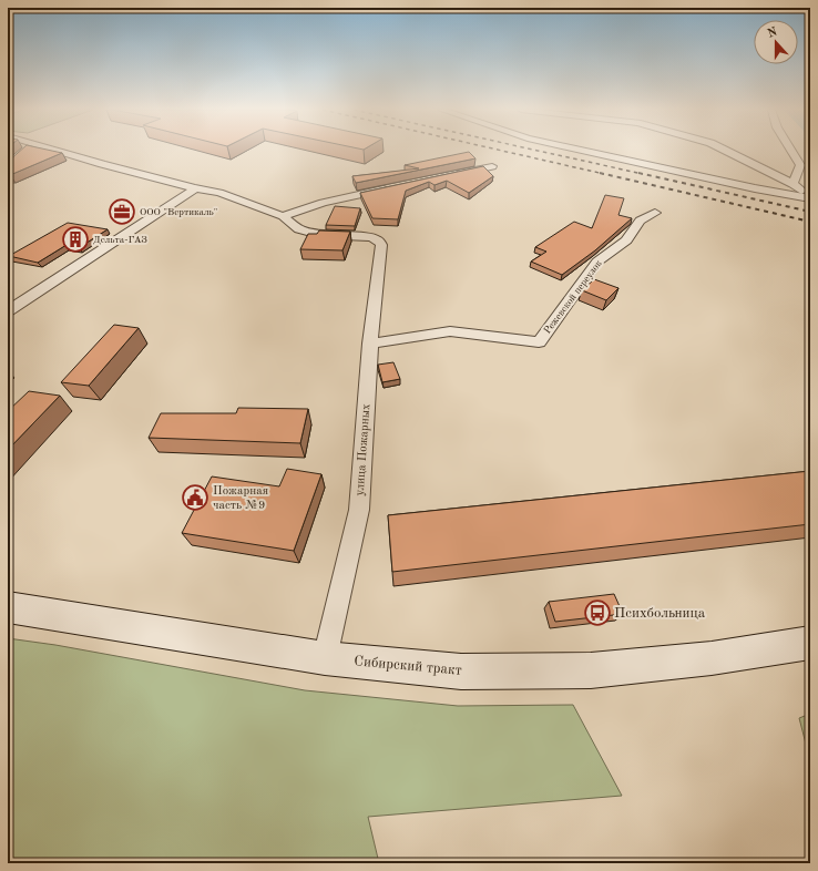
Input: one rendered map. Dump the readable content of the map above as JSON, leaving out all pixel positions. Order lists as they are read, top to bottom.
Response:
{
  "streets": {
    "main road": ["Сибирский тракт"],
    "street": ["Режевской переулок", "улица Пожарных"]
  },
  "crossings": [
    ["Режевской переулок", "улица Пожарных"],
    ["улица Пожарных", "Сибирский тракт"]
  ],
  "places": {
    "office": ["ООО \"Вертикаль\""],
    "building": ["Дельта-ГАЗ"],
    "public building": ["Пожарная часть №9"],
    "bus stop": ["Психбольница"]
  },
  "north": "top"
}
